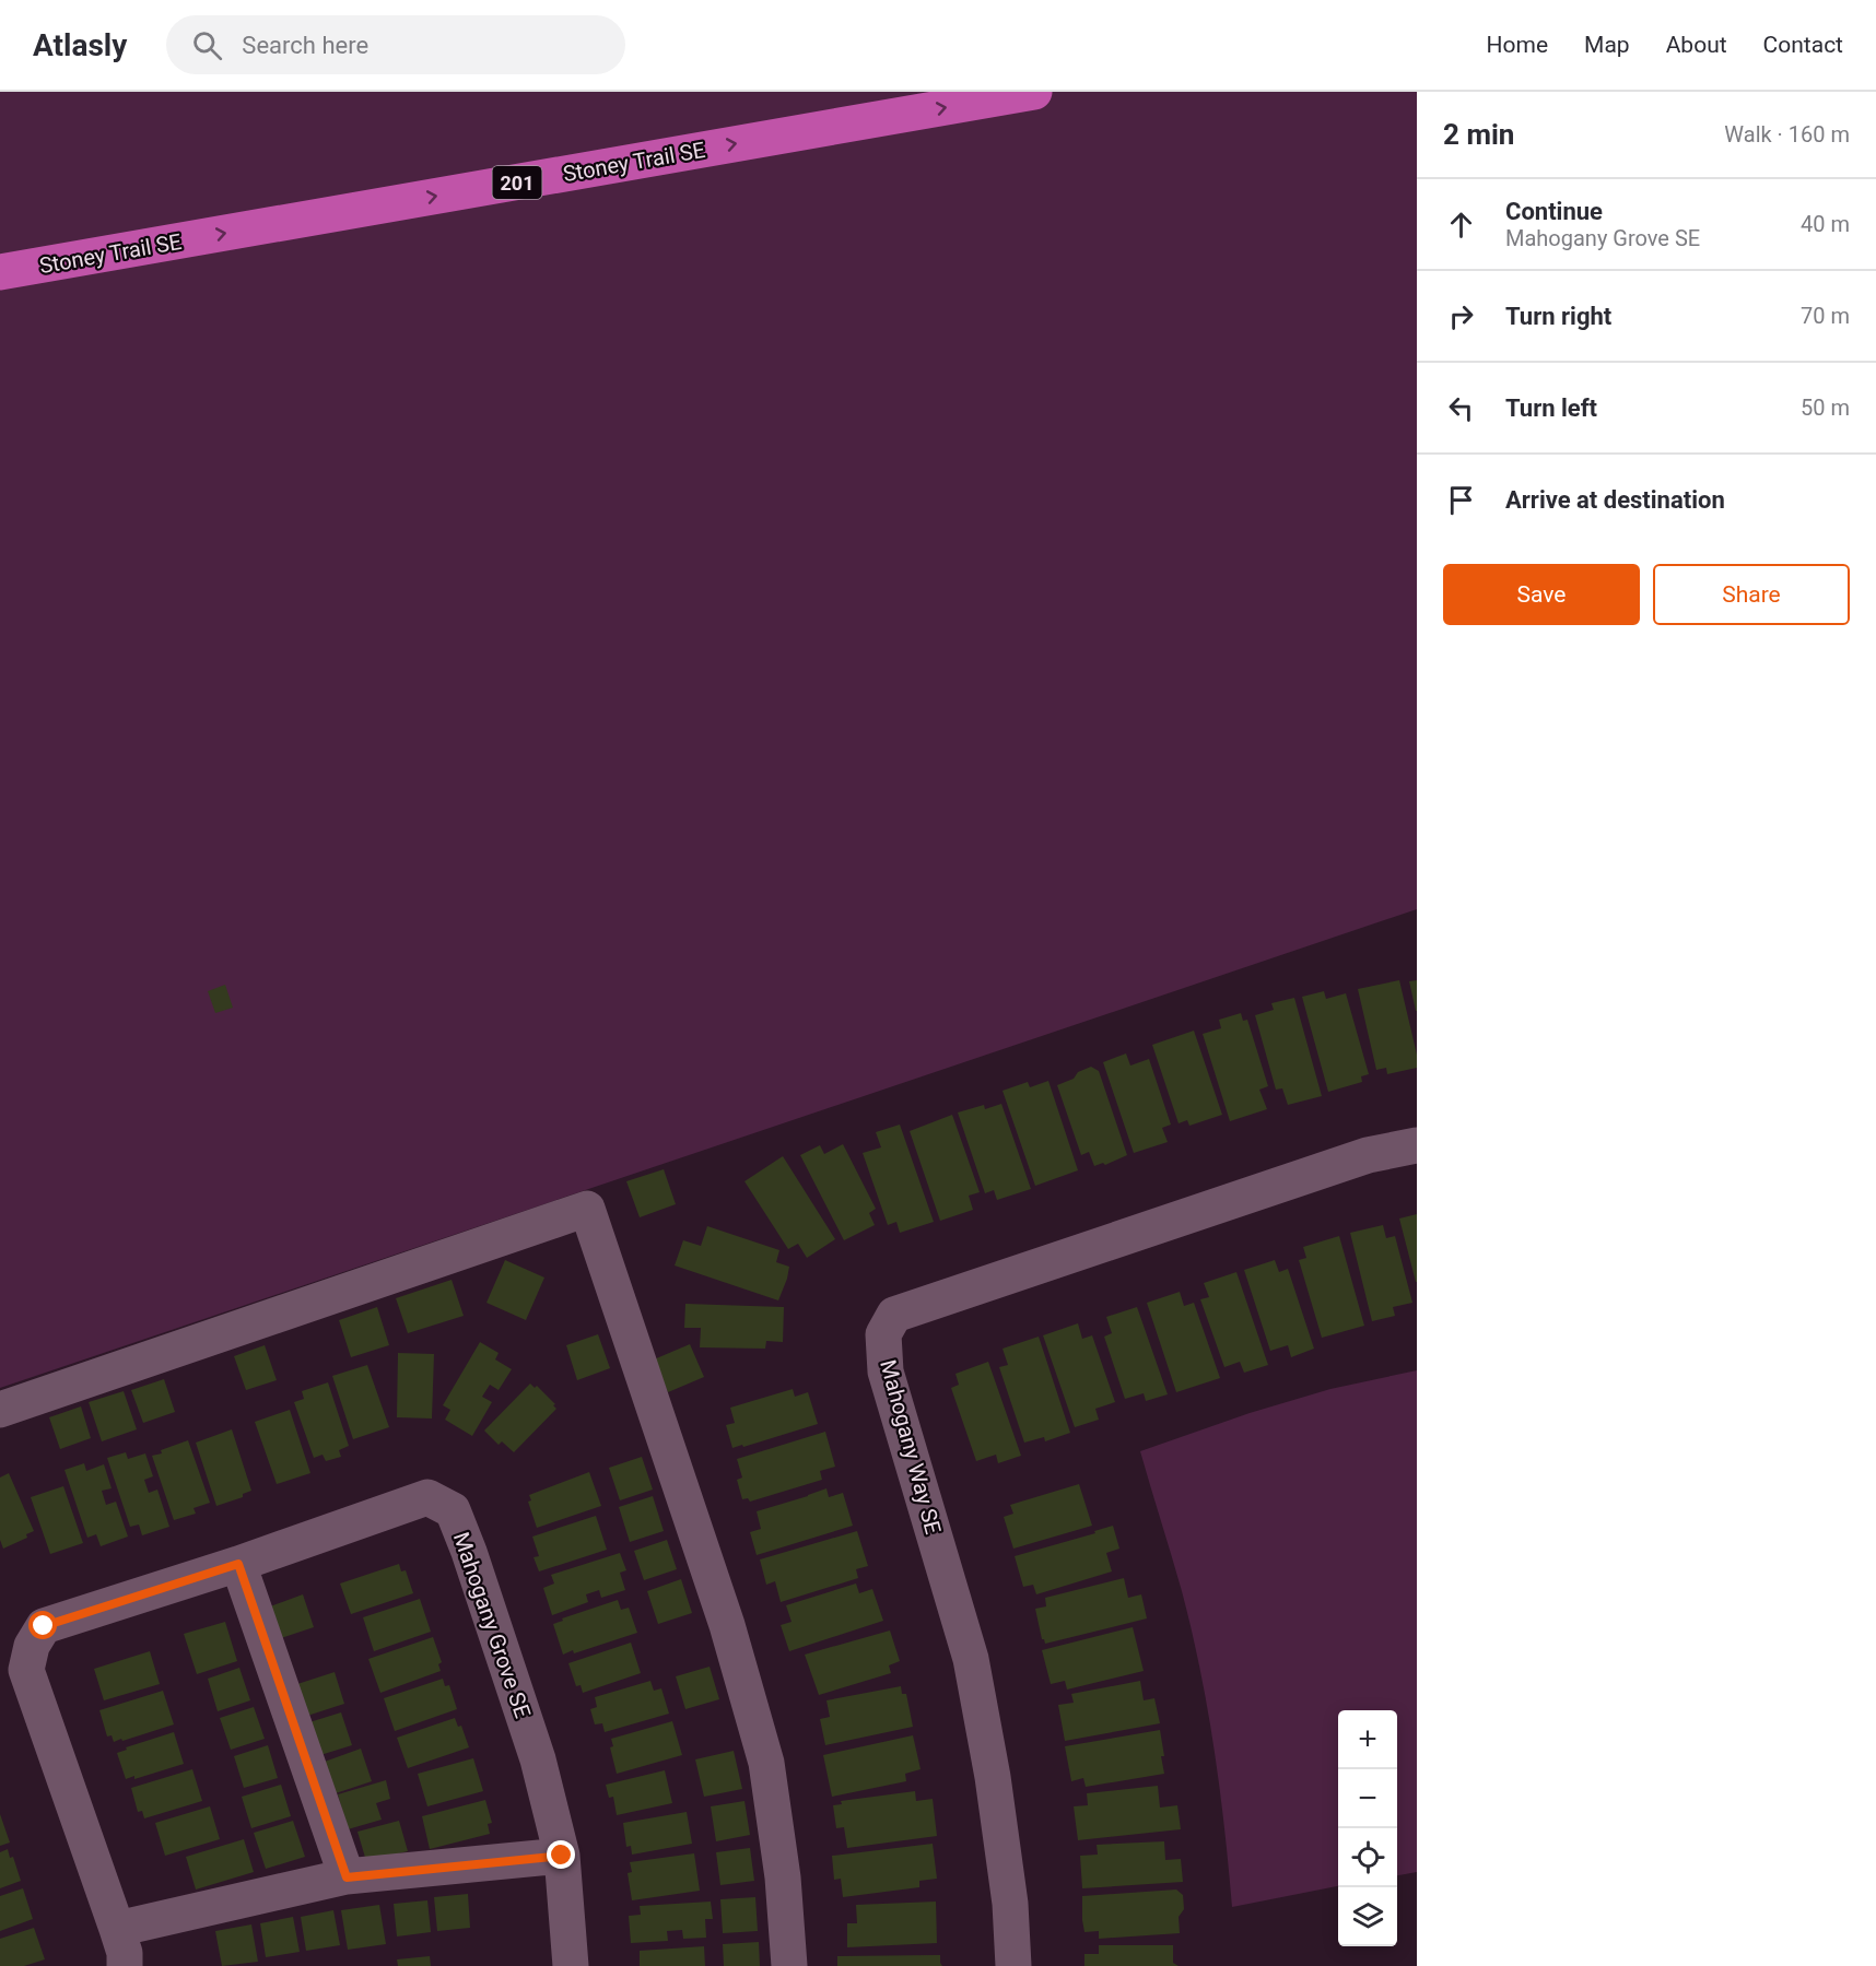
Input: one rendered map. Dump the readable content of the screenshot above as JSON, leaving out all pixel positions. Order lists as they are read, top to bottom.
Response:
{
  "streets": {
    "highway": ["Stoney Trail SE", "201"],
    "street": ["Mahogany Way SE", "Mahogany Grove SE"]
  },
  "one_way": ["Stoney Trail SE"],
  "page": {
    "header": "Atlasly",
    "search": "Search here",
    "nav": [
      "Home",
      "Map",
      "About",
      "Contact"
    ],
    "heading": ["2 min", "Walk · 160 m"],
    "list": [
      ["Continue", "Mahogany Grove SE", "40 m"],
      ["Turn right", "70 m"],
      ["Turn left", "50 m"],
      "Arrive at destination"
    ],
    "buttons": ["Save", "Share"],
    "map_buttons": ["+", "−"]
  }
}
